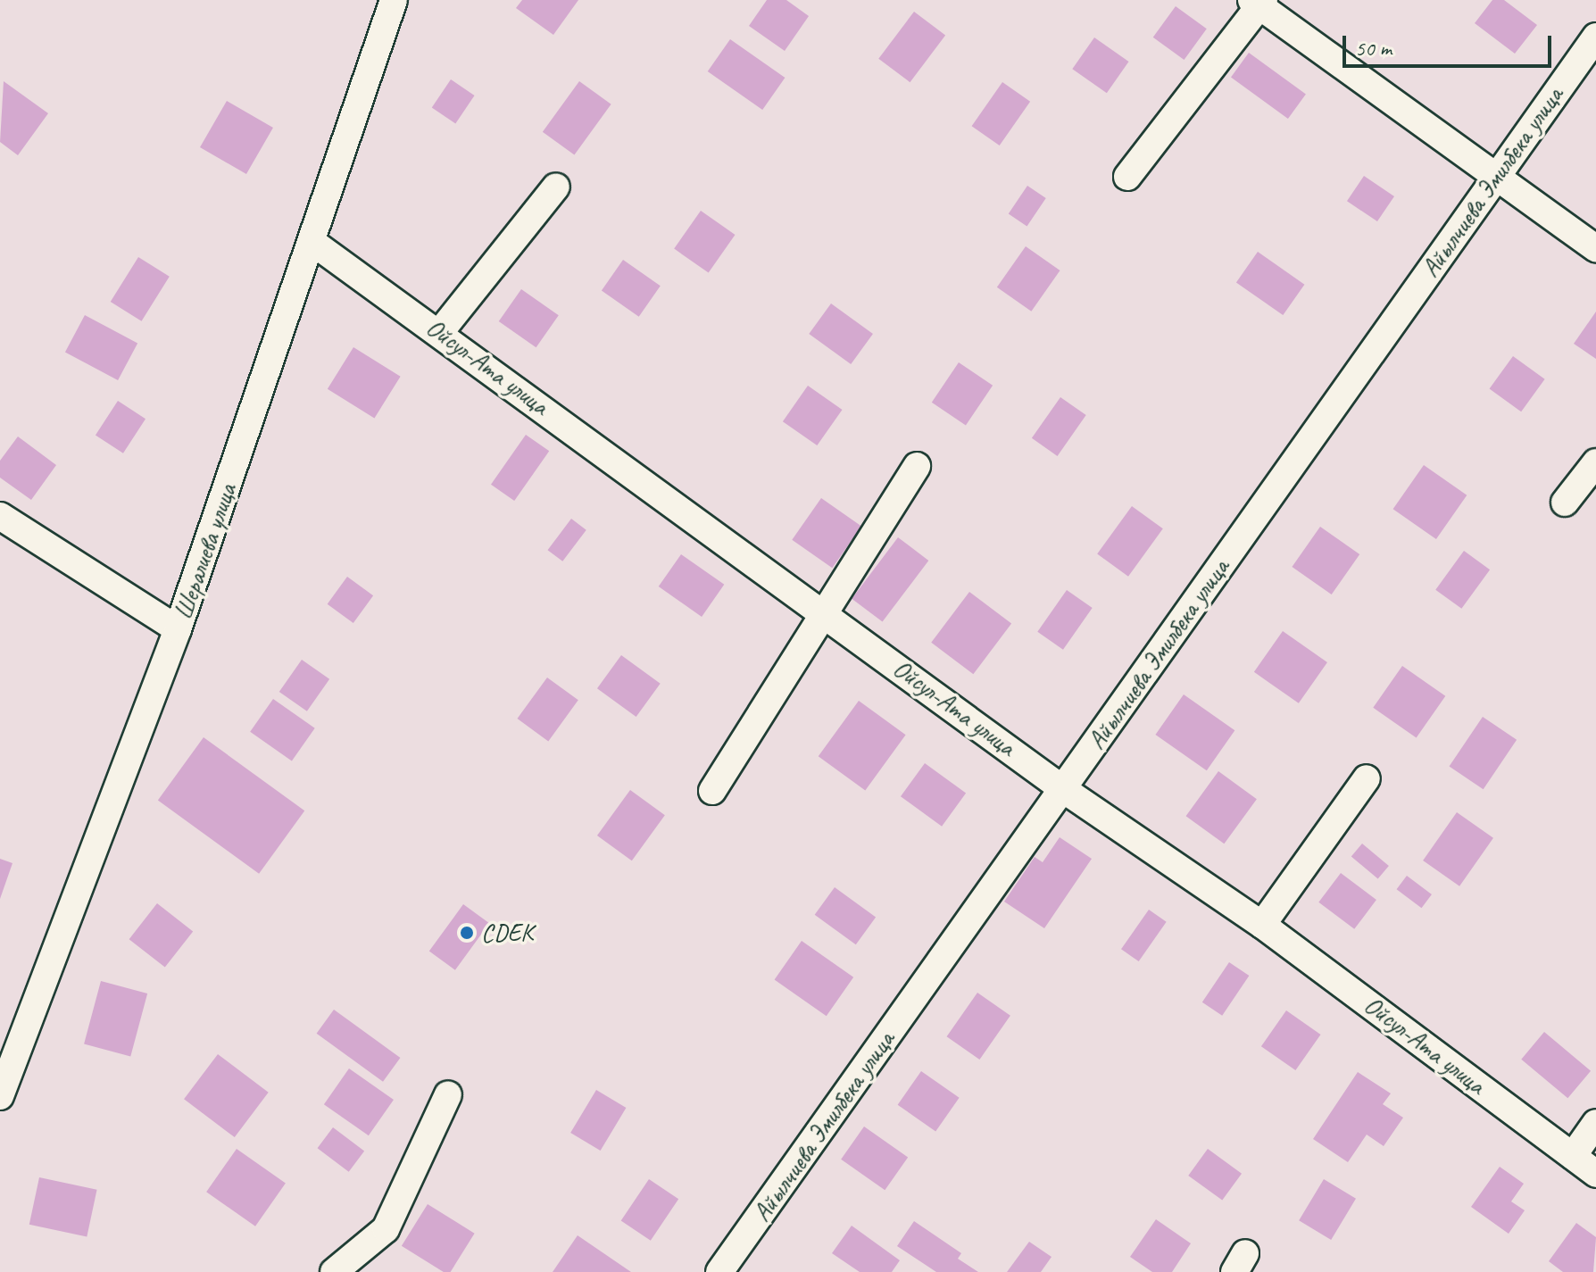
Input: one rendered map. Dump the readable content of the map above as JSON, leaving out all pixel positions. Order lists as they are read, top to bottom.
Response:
{
  "streets": {
    "street": ["Айылчиева Эмилбека улица", "Ойсул-Ата улица", "Шералиева улица"]
  },
  "crossings": [
    ["Айылчиева Эмилбека улица", "Ойсул-Ата улица"],
    ["Ойсул-Ата улица", "Шералиева улица"]
  ],
  "places": ["CDEK"],
  "scale_bar": "50 m"
}
